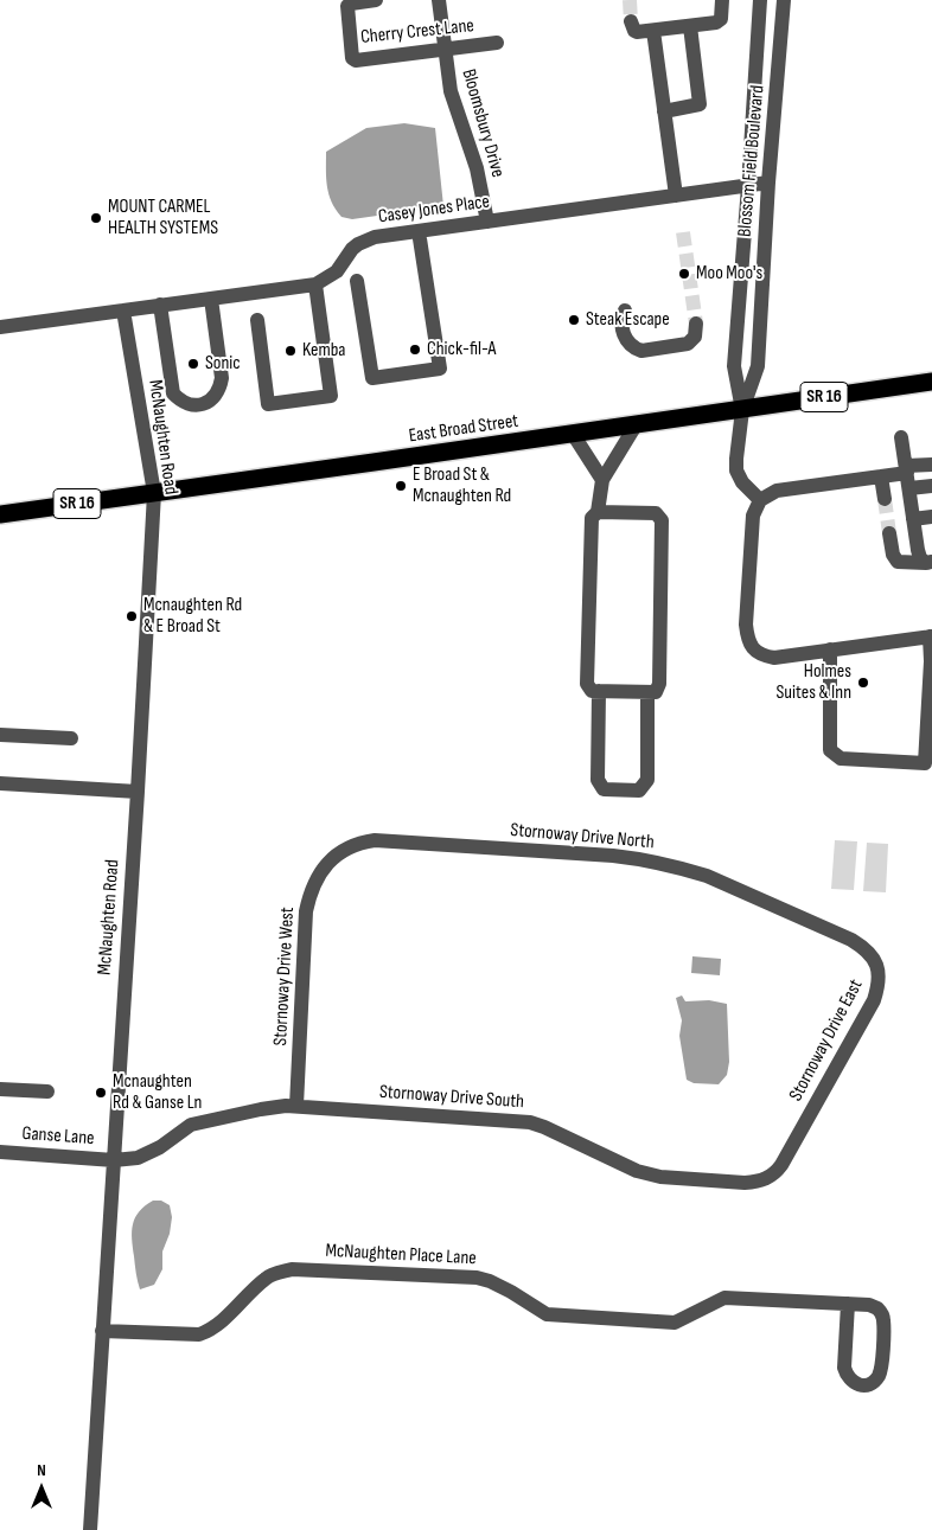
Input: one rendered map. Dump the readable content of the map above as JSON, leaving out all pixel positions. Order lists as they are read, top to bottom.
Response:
{
  "streets": {
    "highway": ["SR 16", "East Broad Street"],
    "street": [
      "Cherry Crest Lane",
      "Bloomsbury Drive",
      "Blossom Field Boulevard",
      "Casey Jones Place",
      "McNaughten Road",
      "Stornoway Drive North",
      "Stornoway Drive West",
      "Stornoway Drive East",
      "Stornoway Drive South",
      "Ganse Lane",
      "McNaughten Place Lane"
    ]
  },
  "crossings": [
    ["Cherry Crest Lane", "Bloomsbury Drive"],
    ["Bloomsbury Drive", "Casey Jones Place"],
    ["Blossom Field Boulevard", "Casey Jones Place"],
    ["Blossom Field Boulevard", "East Broad Street"],
    ["Casey Jones Place", "McNaughten Road"],
    ["East Broad Street", "McNaughten Road"],
    ["McNaughten Road", "Stornoway Drive South"],
    ["McNaughten Road", "Ganse Lane"],
    ["McNaughten Road", "McNaughten Place Lane"],
    ["Stornoway Drive North", "Stornoway Drive West"],
    ["Stornoway Drive North", "Stornoway Drive East"],
    ["Stornoway Drive West", "Stornoway Drive South"],
    ["Stornoway Drive East", "Stornoway Drive South"],
    ["Stornoway Drive South", "Ganse Lane"]
  ],
  "places": [
    "MOUNT CARMEL HEALTH SYSTEMS",
    "Moo Moo's",
    "Steak Escape",
    "Chick-fil-A",
    "Kemba",
    "Sonic",
    "E Broad St & Mcnaughten Rd",
    "Mcnaughten Rd & E Broad St",
    "Holmes Suites & Inn",
    "Mcnaughten Rd & Ganse Ln"
  ],
  "north": "top"
}
